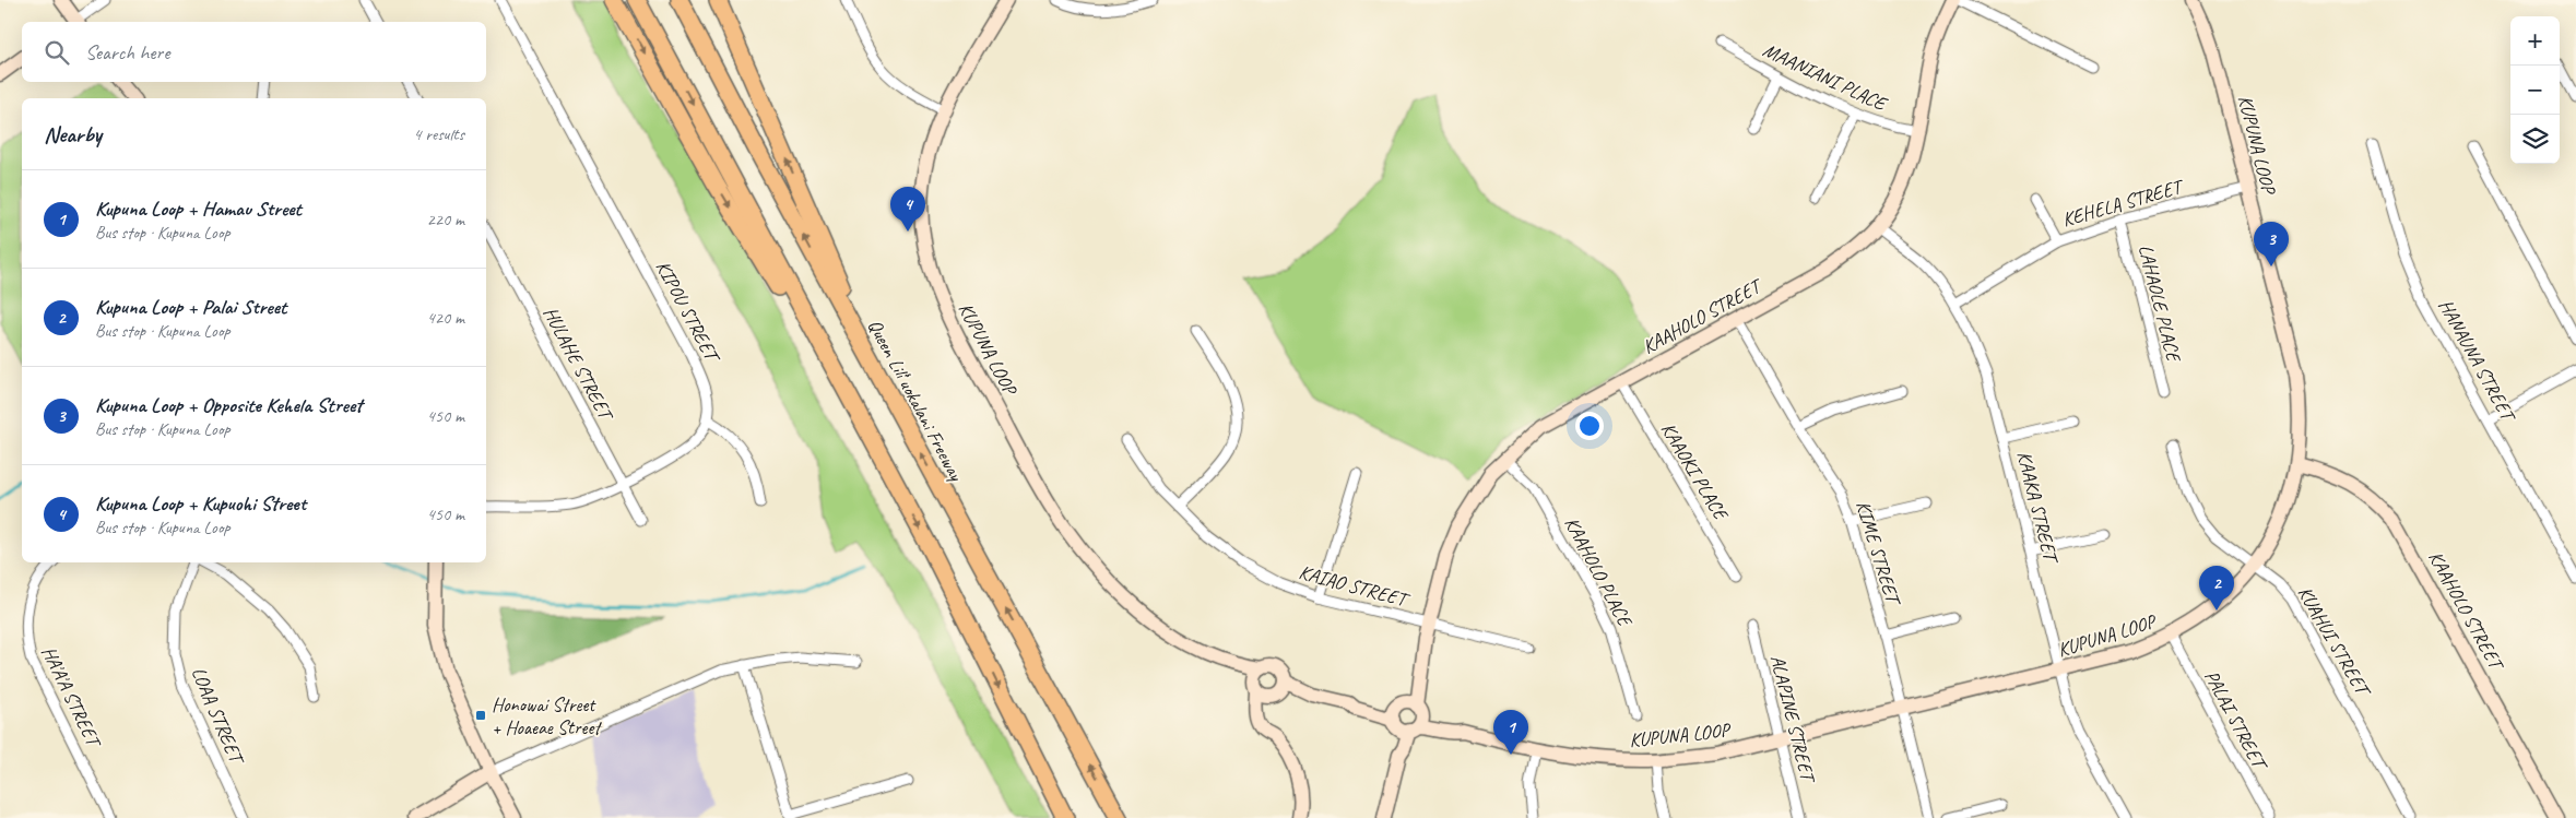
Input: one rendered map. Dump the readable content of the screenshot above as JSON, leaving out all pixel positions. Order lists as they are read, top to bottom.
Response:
{
  "streets": {
    "highway": ["Queen Liliʻuokalani Freeway"],
    "street": [
      "MAANIANI PLACE",
      "KUPUNA LOOP",
      "KEHELA STREET",
      "LAHAOLE PLACE",
      "KIPOU STREET",
      "KAAHOLO STREET",
      "HANAUNA STREET",
      "HULAHE STREET",
      "KAAOKI PLACE",
      "KAAKA STREET",
      "KIME STREET",
      "KAAHOLO PLACE",
      "KAIAO STREET",
      "KUAHUI STREET",
      "HA'A'A STREET",
      "LOAA STREET",
      "ALAPINE STREET",
      "PALAI STREET"
    ]
  },
  "crossings": [
    ["MAANIANI PLACE", "KAAHOLO STREET"],
    ["KUPUNA LOOP", "KEHELA STREET"],
    ["KUPUNA LOOP", "KAAHOLO STREET"],
    ["KUPUNA LOOP", "KAAKA STREET"],
    ["KUPUNA LOOP", "KIME STREET"],
    ["KUPUNA LOOP", "KUAHUI STREET"],
    ["KUPUNA LOOP", "ALAPINE STREET"],
    ["KUPUNA LOOP", "PALAI STREET"],
    ["KEHELA STREET", "LAHAOLE PLACE"],
    ["KEHELA STREET", "KAAKA STREET"],
    ["KAAHOLO STREET", "KAAOKI PLACE"],
    ["KAAHOLO STREET", "KAAKA STREET"],
    ["KAAHOLO STREET", "KIME STREET"],
    ["KAAHOLO STREET", "KAAHOLO PLACE"],
    ["KAAHOLO STREET", "KAIAO STREET"]
  ],
  "places": {
    "transit": ["Honowai Street + Hoaeae Street"]
  },
  "page": {
    "map_buttons": ["+", "−"],
    "search": "Search here",
    "heading": ["Nearby", "4 results"],
    "list": [
      {
        "mark": "1",
        "name": "Kupuna Loop + Hamau Street",
        "note": "Bus stop · Kupuna Loop",
        "value": "220 m"
      },
      {
        "mark": "2",
        "name": "Kupuna Loop + Palai Street",
        "note": "Bus stop · Kupuna Loop",
        "value": "420 m"
      },
      {
        "mark": "3",
        "name": "Kupuna Loop + Opposite Kehela Street",
        "note": "Bus stop · Kupuna Loop",
        "value": "450 m"
      },
      {
        "mark": "4",
        "name": "Kupuna Loop + Kupuohi Street",
        "note": "Bus stop · Kupuna Loop",
        "value": "450 m"
      }
    ],
    "pins": [
      "4",
      "3",
      "2",
      "1"
    ]
  }
}
